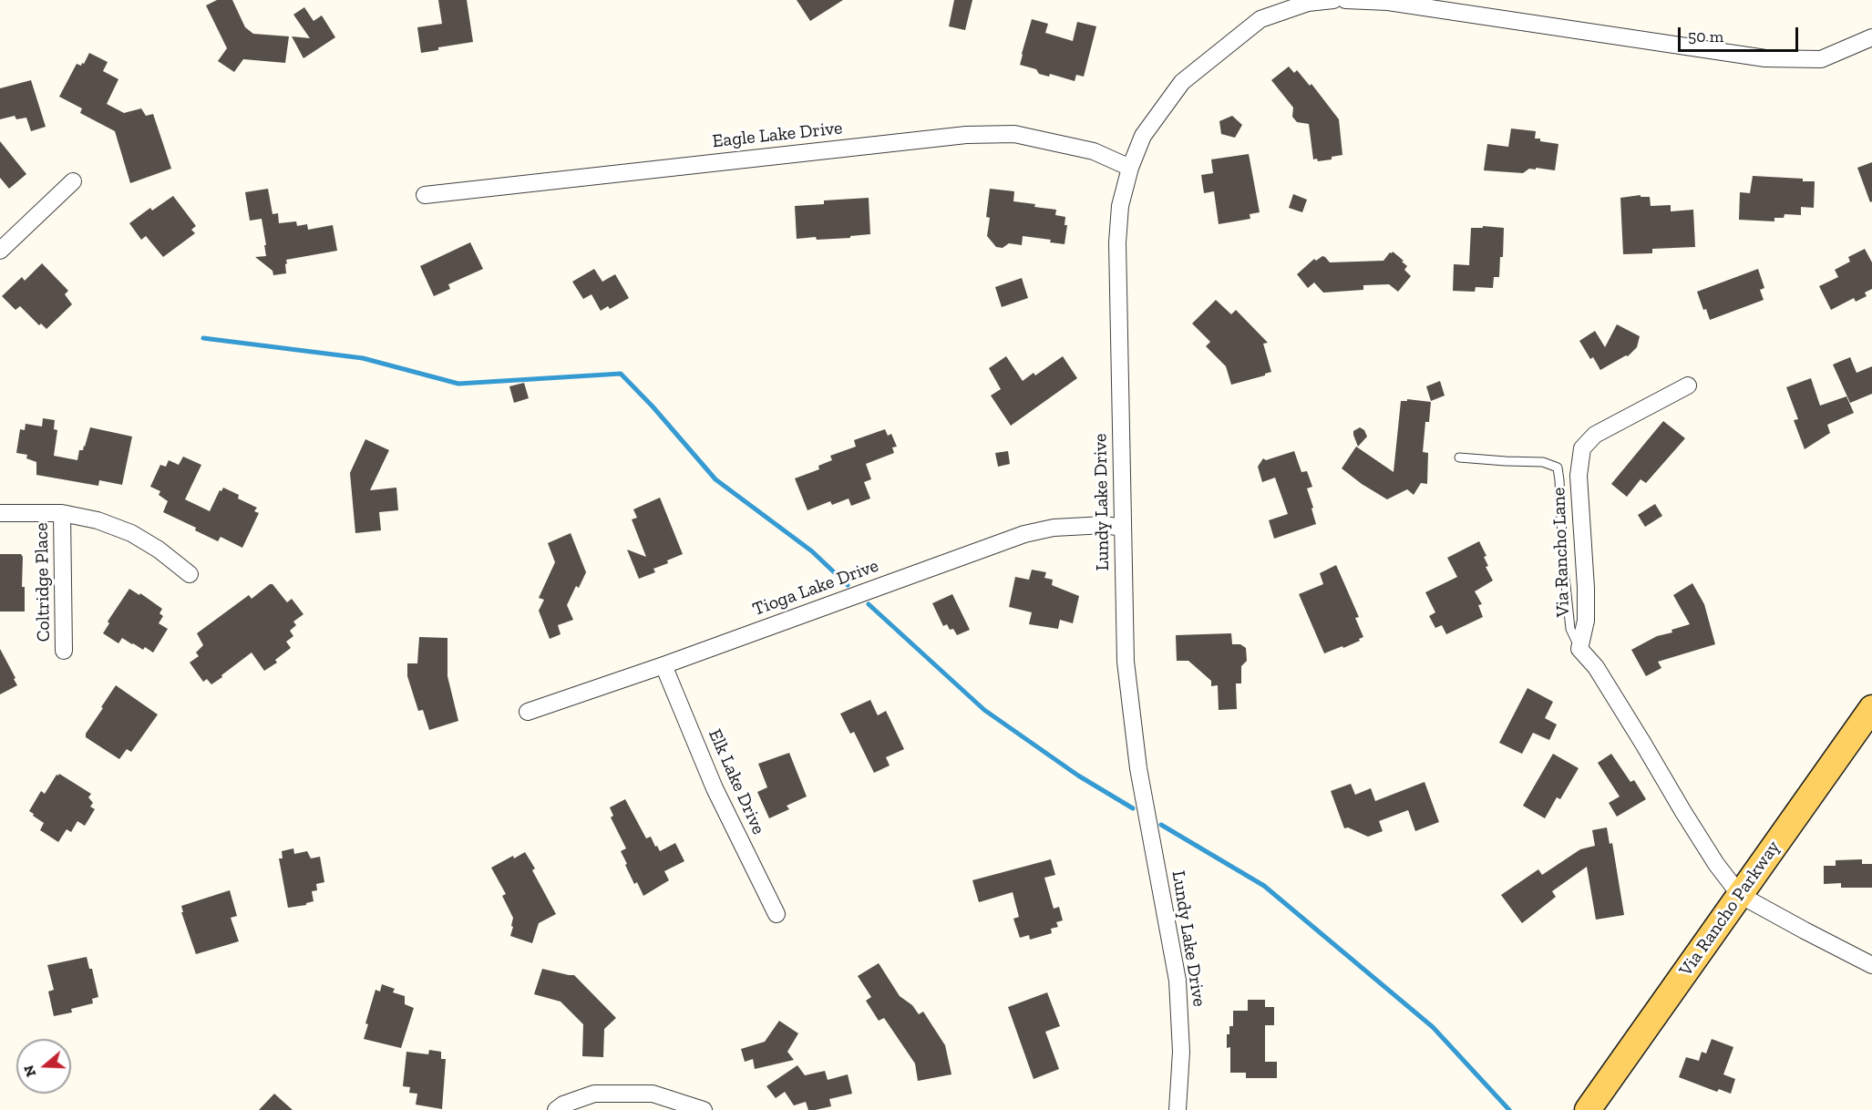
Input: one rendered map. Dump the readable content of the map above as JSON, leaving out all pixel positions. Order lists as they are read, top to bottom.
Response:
{
  "streets": {
    "main road": ["Via Rancho Parkway"],
    "street": [
      "Eagle Lake Drive",
      "Lundy Lake Drive",
      "Via Rancho Lane",
      "Coltridge Place",
      "Tioga Lake Drive",
      "Elk Lake Drive"
    ]
  },
  "crossings": [
    ["Eagle Lake Drive", "Lundy Lake Drive"],
    ["Lundy Lake Drive", "Tioga Lake Drive"],
    ["Tioga Lake Drive", "Elk Lake Drive"]
  ],
  "scale_bar": "50 m",
  "north": "left"
}
